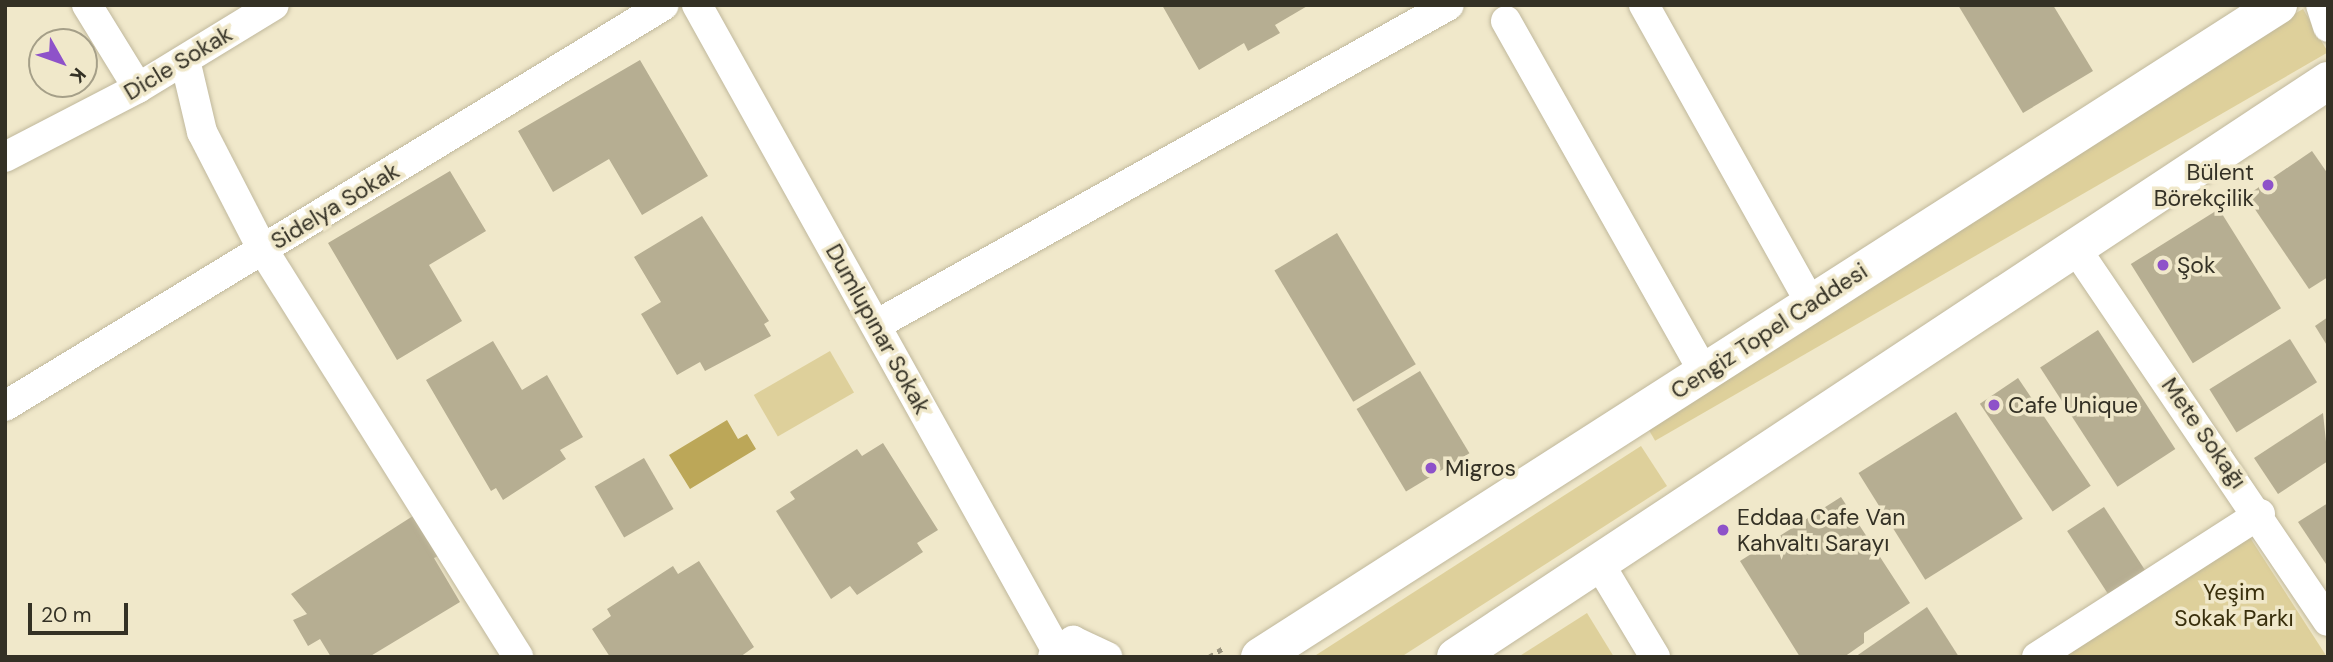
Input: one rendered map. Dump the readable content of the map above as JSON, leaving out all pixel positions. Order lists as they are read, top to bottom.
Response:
{
  "streets": {
    "main road": ["Cengiz Topel Caddesi"],
    "street": [
      "Dicle Sokak",
      "Sidelya Sokak",
      "Dumlupınar Sokak",
      "Mete Sokağı"
    ]
  },
  "parks": ["Yeşim Sokak Parkı"],
  "places": [
    "Bülent Börekçilik",
    "Şok",
    "Cafe Unique",
    "Migros",
    "Eddaa Cafe Van Kahvaltı Sarayı"
  ],
  "scale_bar": "20 m",
  "north": "bottom right"
}
